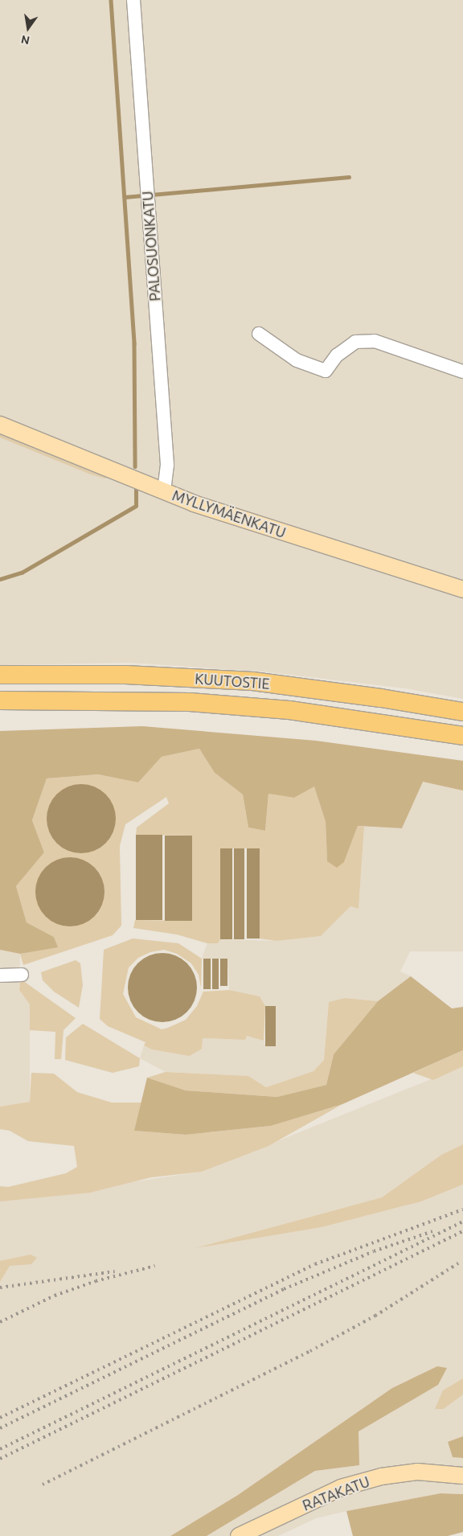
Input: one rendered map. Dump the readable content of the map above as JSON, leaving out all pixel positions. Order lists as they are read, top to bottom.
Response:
{
  "streets": {
    "highway": ["KUUTOSTIE"],
    "main road": ["MYLLYMÄENKATU", "RATAKATU"],
    "street": ["PALOSUONKATU"]
  },
  "crossings": [
    ["PALOSUONKATU", "MYLLYMÄENKATU"]
  ],
  "north": "bottom"
}
